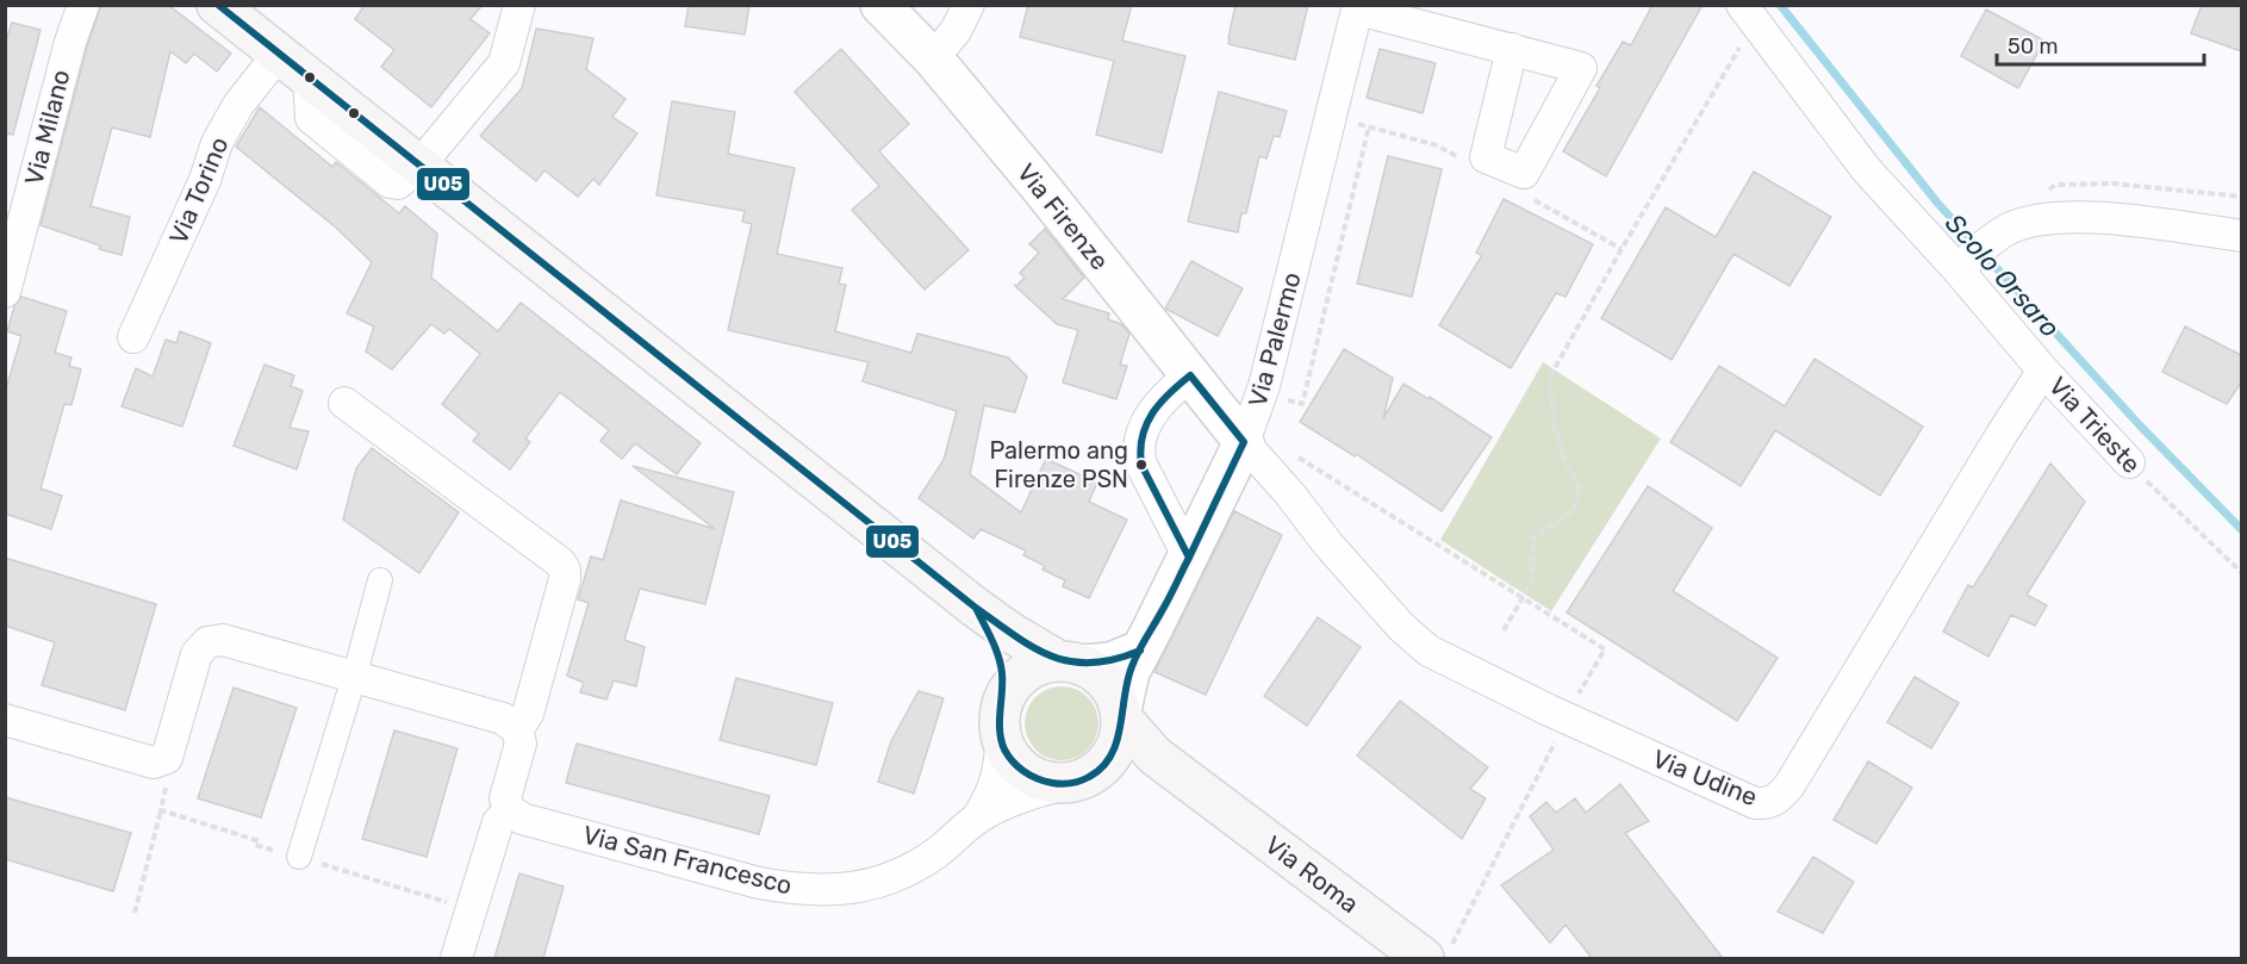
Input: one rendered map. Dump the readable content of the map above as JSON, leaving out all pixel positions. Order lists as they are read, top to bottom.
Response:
{
  "streets": {
    "main road": ["Via Roma"],
    "street": [
      "Via Milano",
      "Via Torino",
      "Via Firenze",
      "Via Palermo",
      "Via Trieste",
      "Via Udine",
      "Via San Francesco"
    ]
  },
  "crossings": [
    ["Via Firenze", "Via Palermo"],
    ["Via Firenze", "Via Udine"],
    ["Via Palermo", "Via Udine"],
    ["Via Palermo", "Via San Francesco"],
    ["Via Palermo", "Via Roma"],
    ["Via Trieste", "Via Udine"],
    ["Via San Francesco", "Via Roma"]
  ],
  "water": ["Scolo Orsaro"],
  "places": ["Palermo ang Firenze PSN"],
  "lines": ["transit line U05"],
  "scale_bar": "50 m"
}
